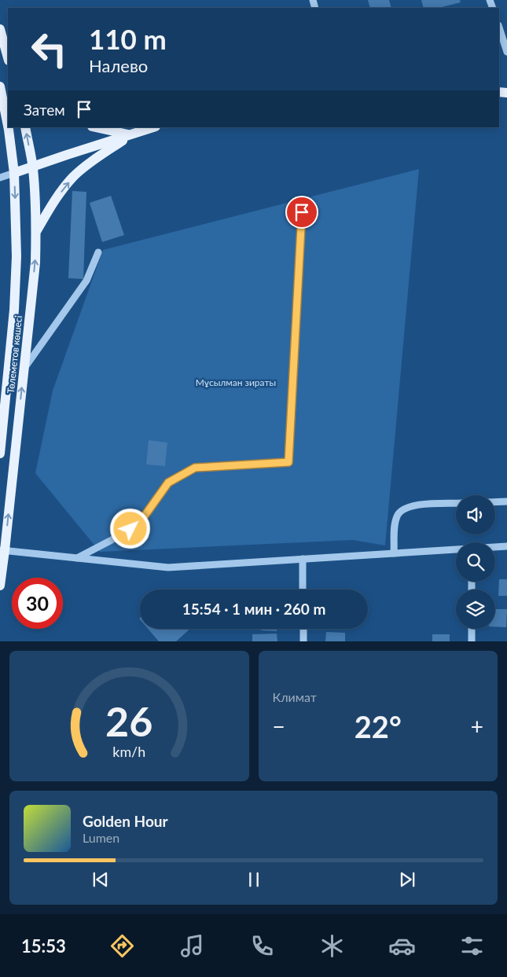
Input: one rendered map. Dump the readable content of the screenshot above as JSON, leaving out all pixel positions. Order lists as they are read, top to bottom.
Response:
{
  "streets": {
    "main road": ["Төлеметов көшесі"]
  },
  "parks": ["Мұсылман зираты"],
  "page": {
    "turn": ["110 m", "Налево"],
    "then": "Затем",
    "limit": "30",
    "trip": "15:54 · 1 мин · 260 m",
    "tile": "Климат",
    "heat": ["−", "22°", "+"],
    "song": ["Golden Hour", "Lumen"],
    "tabs": "15:53",
    "gauge": ["26", "km/h"]
  }
}
